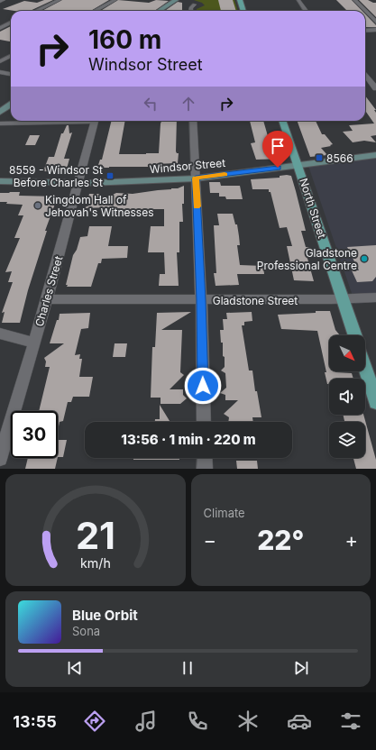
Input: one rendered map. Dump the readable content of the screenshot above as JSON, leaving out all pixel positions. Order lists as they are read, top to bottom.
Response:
{
  "streets": {
    "main road": ["North Street"],
    "street": ["Windsor Street", "Charles Street", "Gladstone Street"]
  },
  "crossings": [
    ["Windsor Street", "North Street"],
    ["Windsor Street", "Charles Street"],
    ["North Street", "Gladstone Street"],
    ["Charles Street", "Gladstone Street"]
  ],
  "places": {
    "transit": ["8566", "8559 - Windsor St Before Charles St"],
    "other": ["Kingdom Hall of Jehovah's Witnesses", "Gladstone Professional Centre"]
  },
  "north": "bottom right",
  "page": {
    "turn": ["160 m", "Windsor Street"],
    "limit": "30",
    "trip": "13:56 · 1 min · 220 m",
    "tile": "Climate",
    "heat": ["−", "22°", "+"],
    "song": ["Blue Orbit", "Sona"],
    "tabs": "13:55",
    "gauge": ["21", "km/h"]
  }
}
